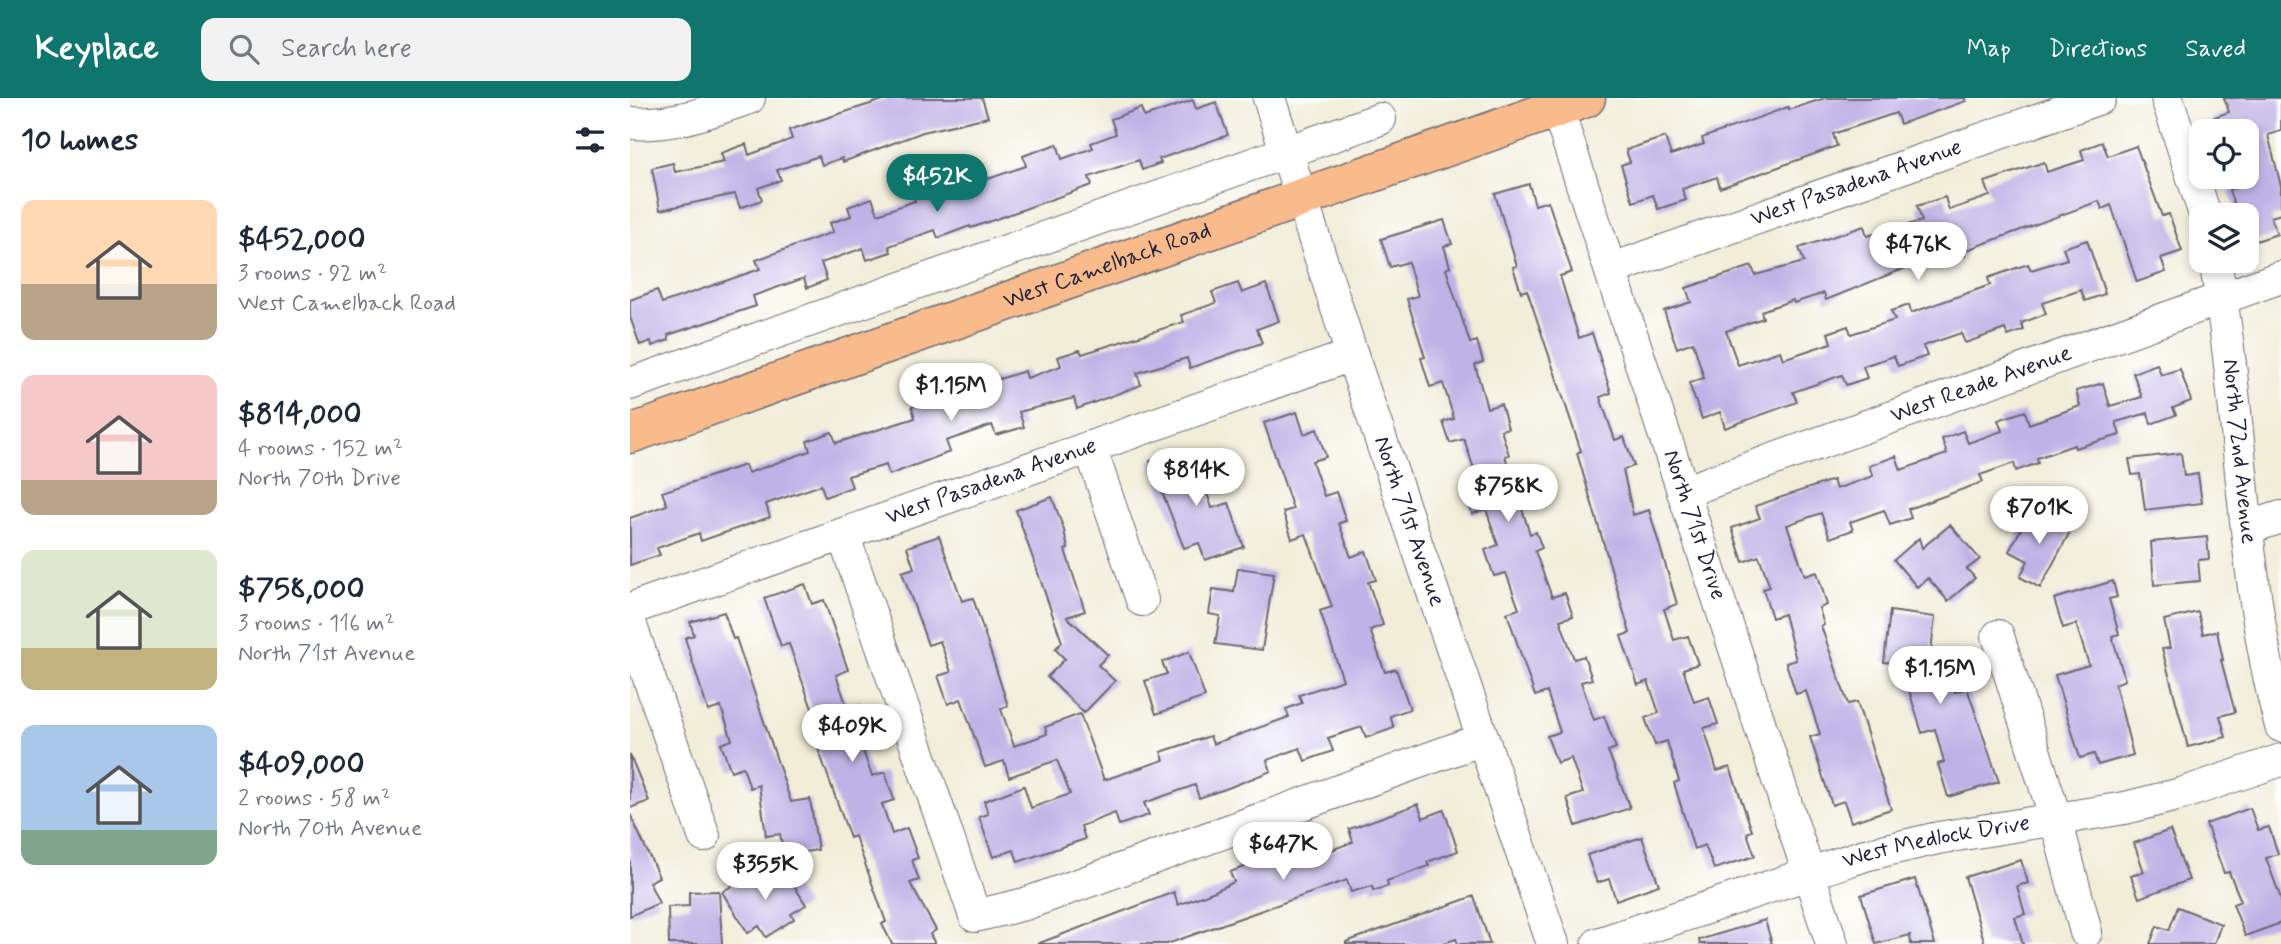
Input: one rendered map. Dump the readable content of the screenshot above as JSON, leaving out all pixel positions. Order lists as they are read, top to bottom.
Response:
{
  "streets": {
    "main road": ["West Camelback Road"],
    "street": [
      "West Pasadena Avenue",
      "West Reade Avenue",
      "North 72nd Avenue",
      "North 71st Avenue",
      "North 71st Drive",
      "West Medlock Drive"
    ]
  },
  "crossings": [
    ["West Pasadena Avenue", "North 71st Avenue"],
    ["West Pasadena Avenue", "North 71st Drive"],
    ["West Camelback Road", "North 71st Avenue"],
    ["West Camelback Road", "North 71st Drive"],
    ["West Reade Avenue", "North 72nd Avenue"],
    ["West Reade Avenue", "North 71st Drive"],
    ["North 71st Drive", "West Medlock Drive"]
  ],
  "page": {
    "header": "Keyplace",
    "search": "Search here",
    "nav": ["Map", "Directions", "Saved"],
    "heading": "10 homes",
    "price": [
      "$452K",
      "$476K",
      "$1.15M",
      "$814K",
      "$758K",
      "$701K",
      "$1.15M",
      "$409K",
      "$647K",
      "$355K"
    ],
    "list": [
      {
        "name": "$452,000",
        "note": "3 rooms · 92 m² · West Camelback Road"
      },
      {
        "name": "$814,000",
        "note": "4 rooms · 152 m² · North 70th Drive"
      },
      {
        "name": "$758,000",
        "note": "3 rooms · 116 m² · North 71st Avenue"
      },
      {
        "name": "$409,000",
        "note": "2 rooms · 58 m² · North 70th Avenue"
      }
    ]
  }
}
